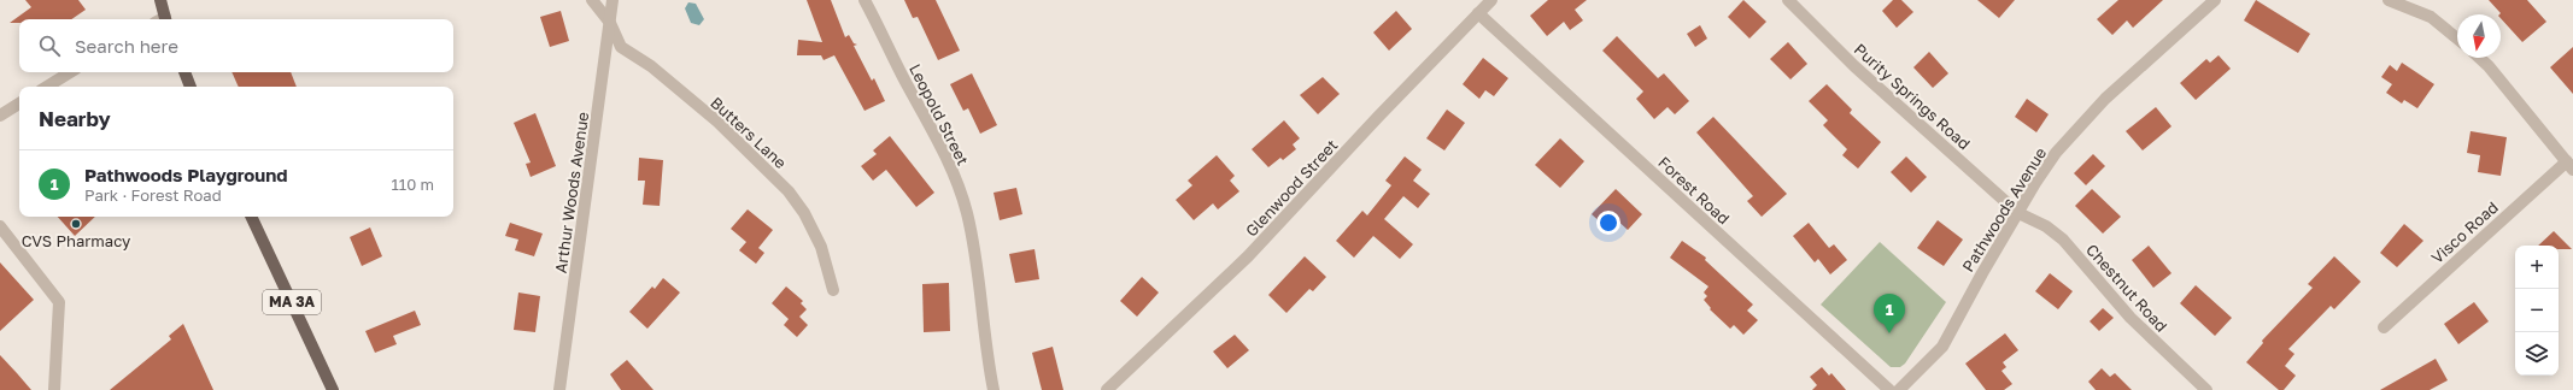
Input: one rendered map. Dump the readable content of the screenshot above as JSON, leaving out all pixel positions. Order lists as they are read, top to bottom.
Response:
{
  "streets": {
    "main road": ["MA 3A"],
    "street": [
      "Purity Springs Road",
      "Leopold Street",
      "Butters Lane",
      "Glenwood Street",
      "Forest Road",
      "Arthur Woods Avenue",
      "Pathwoods Avenue",
      "Visco Road",
      "Chestnut Road"
    ]
  },
  "crossings": [
    ["Purity Springs Road", "Pathwoods Avenue"],
    ["Purity Springs Road", "Chestnut Road"],
    ["Butters Lane", "Arthur Woods Avenue"],
    ["Glenwood Street", "Forest Road"],
    ["Pathwoods Avenue", "Chestnut Road"]
  ],
  "places": ["CVS Pharmacy"],
  "north": "bottom",
  "page": {
    "search": "Search here",
    "heading": "Nearby",
    "list": [
      {
        "mark": "1",
        "name": "Pathwoods Playground",
        "note": "Park · Forest Road",
        "value": "110 m"
      }
    ],
    "map_buttons": ["+", "−"],
    "pins": "1"
  }
}
